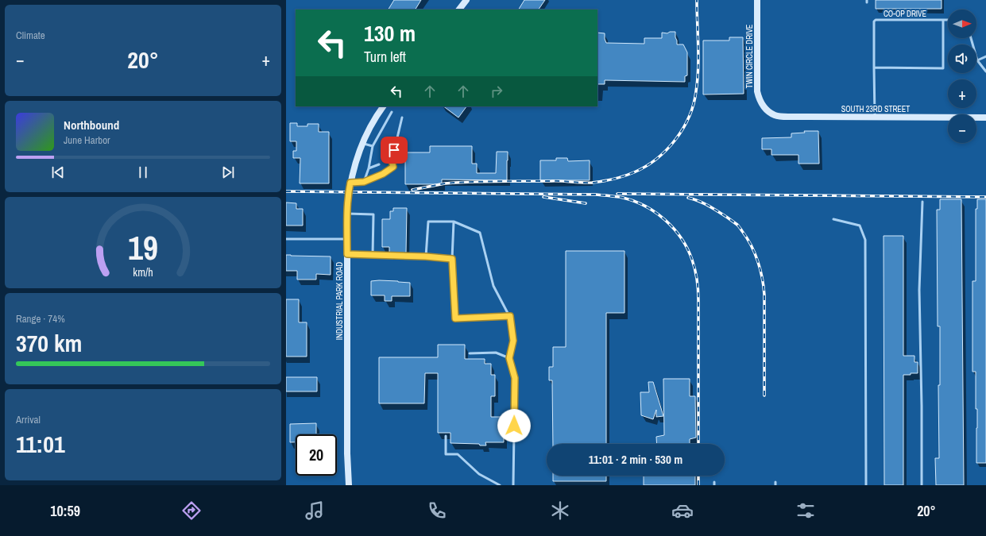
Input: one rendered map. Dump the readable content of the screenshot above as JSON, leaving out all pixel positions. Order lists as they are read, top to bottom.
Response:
{
  "streets": {
    "street": ["TWIN CIRCLE DRIVE", "SOUTH 23RD STREET", "INDUSTRIAL PARK ROAD"],
    "lane": ["CO-OP DRIVE"]
  },
  "crossings": [
    ["TWIN CIRCLE DRIVE", "SOUTH 23RD STREET"]
  ],
  "north": "right",
  "page": {
    "tile": [
      "Climate",
      ["Range · 74%", "370 km"],
      ["Arrival", "11:01"]
    ],
    "map_buttons": ["+", "−"],
    "turn": ["130 m", "Turn left"],
    "heat": ["−", "20°", "+"],
    "song": ["Northbound", "June Harbor"],
    "limit": "20",
    "trip": "11:01 · 2 min · 530 m",
    "tabs": ["10:59", "20°"],
    "gauge": ["19", "km/h"]
  }
}
